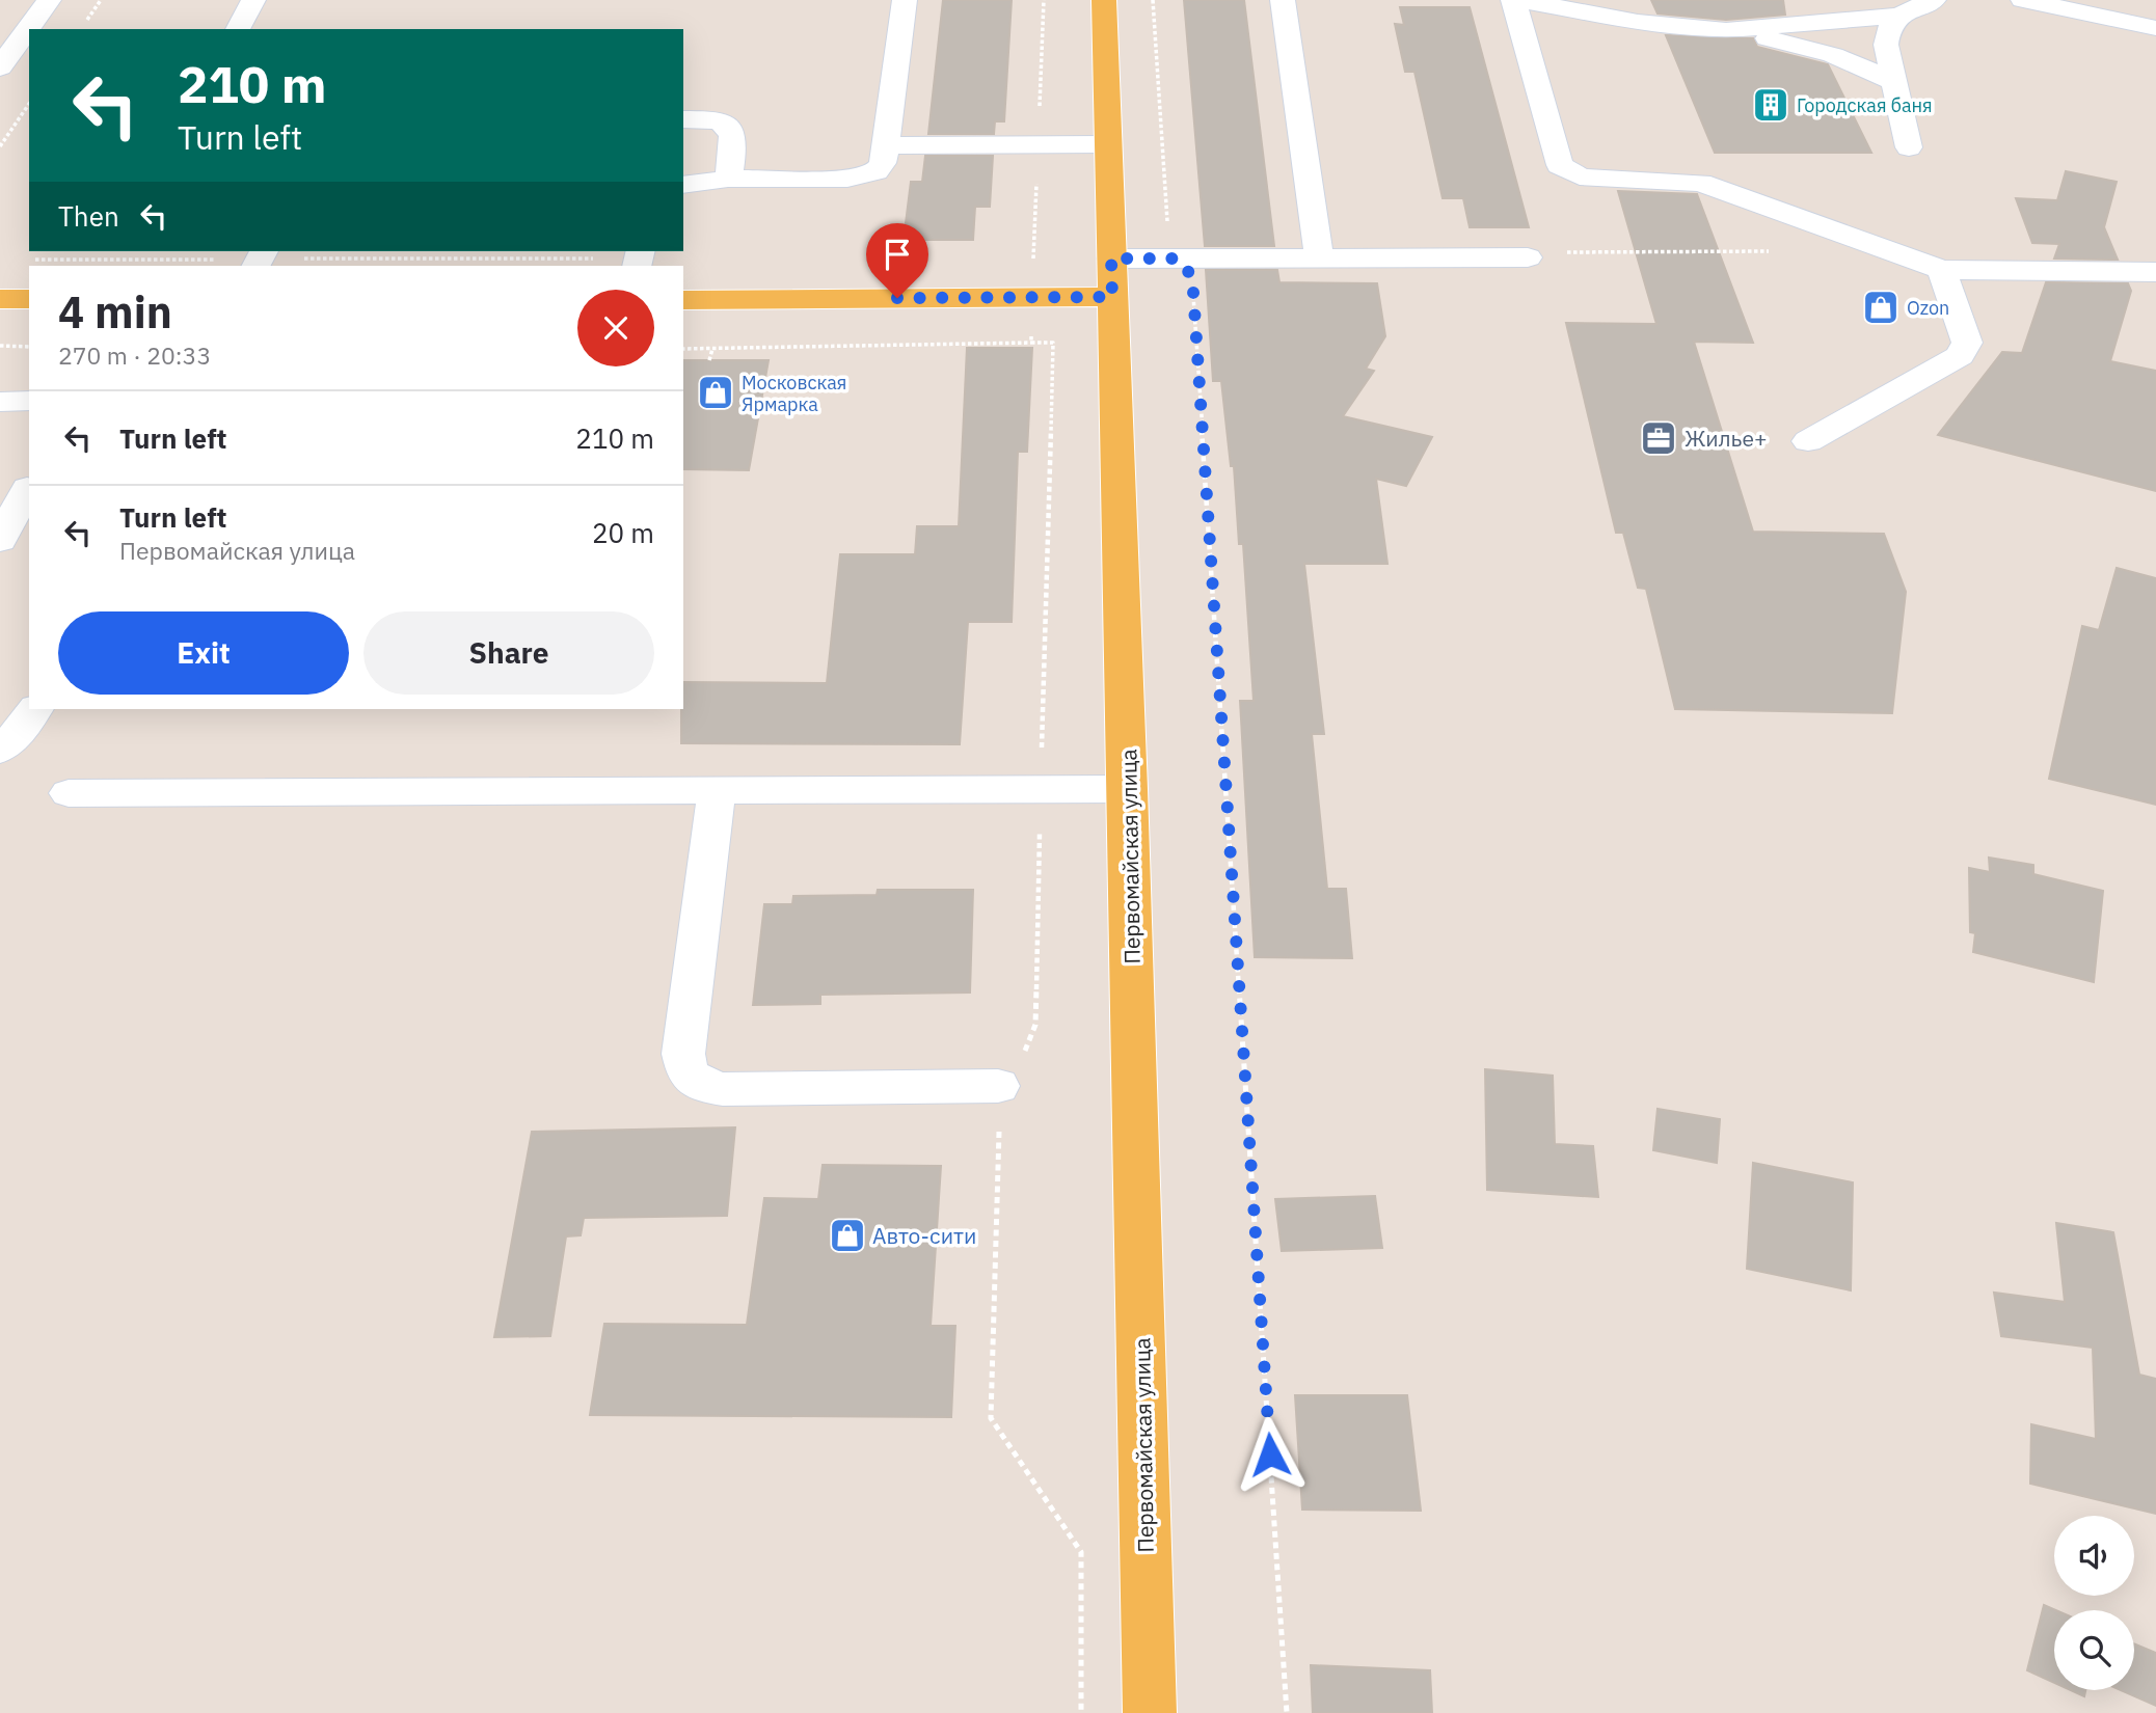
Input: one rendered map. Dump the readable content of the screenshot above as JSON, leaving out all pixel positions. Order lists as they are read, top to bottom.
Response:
{
  "streets": {
    "main road": ["Первомайская улица"]
  },
  "places": {
    "building": ["Городская баня"],
    "shop": ["Ozon", "Московская Ярмарка", "Авто-сити"],
    "office": ["Жилье+"]
  },
  "page": {
    "turn": ["210 m", "Turn left"],
    "then": "Then",
    "heading": ["4 min", "270 m · 20:33"],
    "list": [
      {
        "name": "Turn left",
        "value": "210 m"
      },
      {
        "name": "Turn left",
        "note": "Первомайская улица",
        "value": "20 m"
      }
    ],
    "buttons": ["Exit", "Share"]
  }
}
